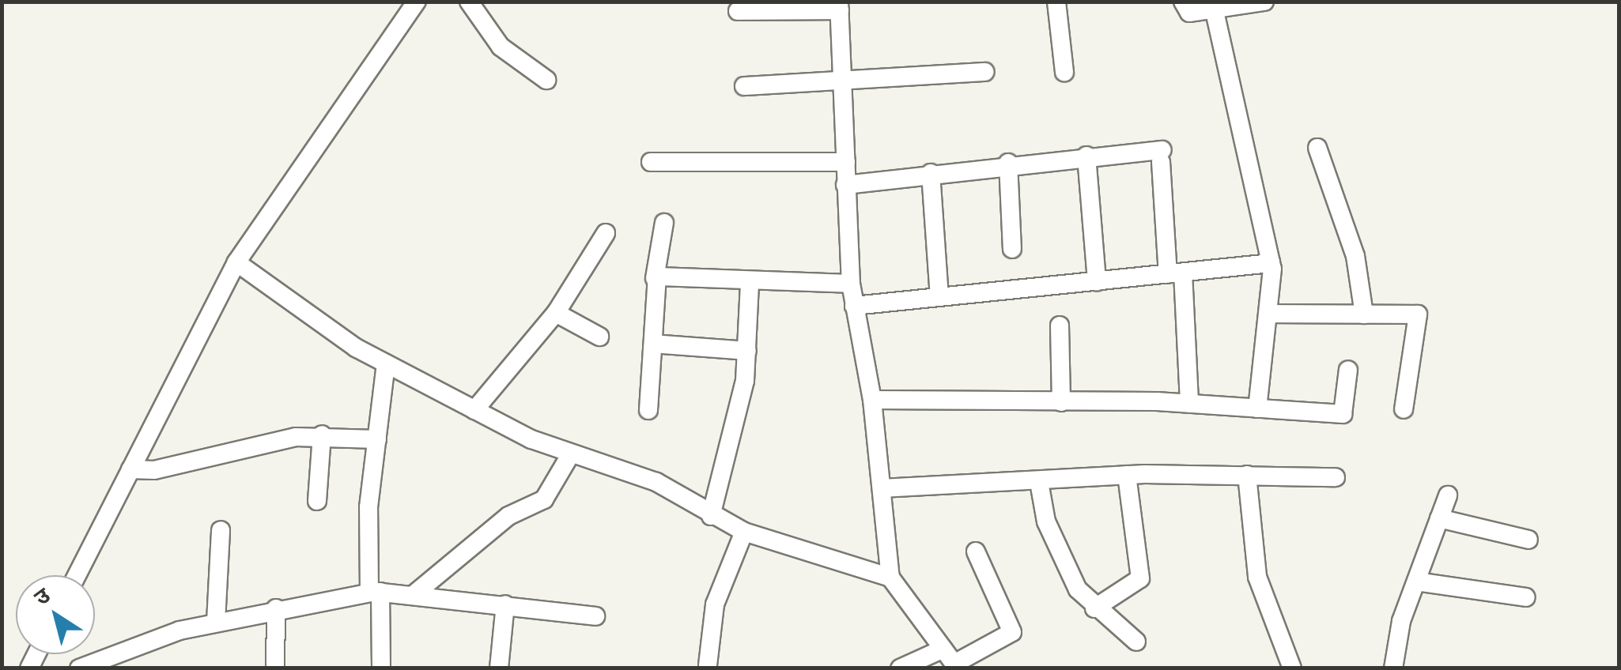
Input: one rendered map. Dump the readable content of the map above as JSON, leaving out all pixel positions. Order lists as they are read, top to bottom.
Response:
{
  "north": "top left"
}
